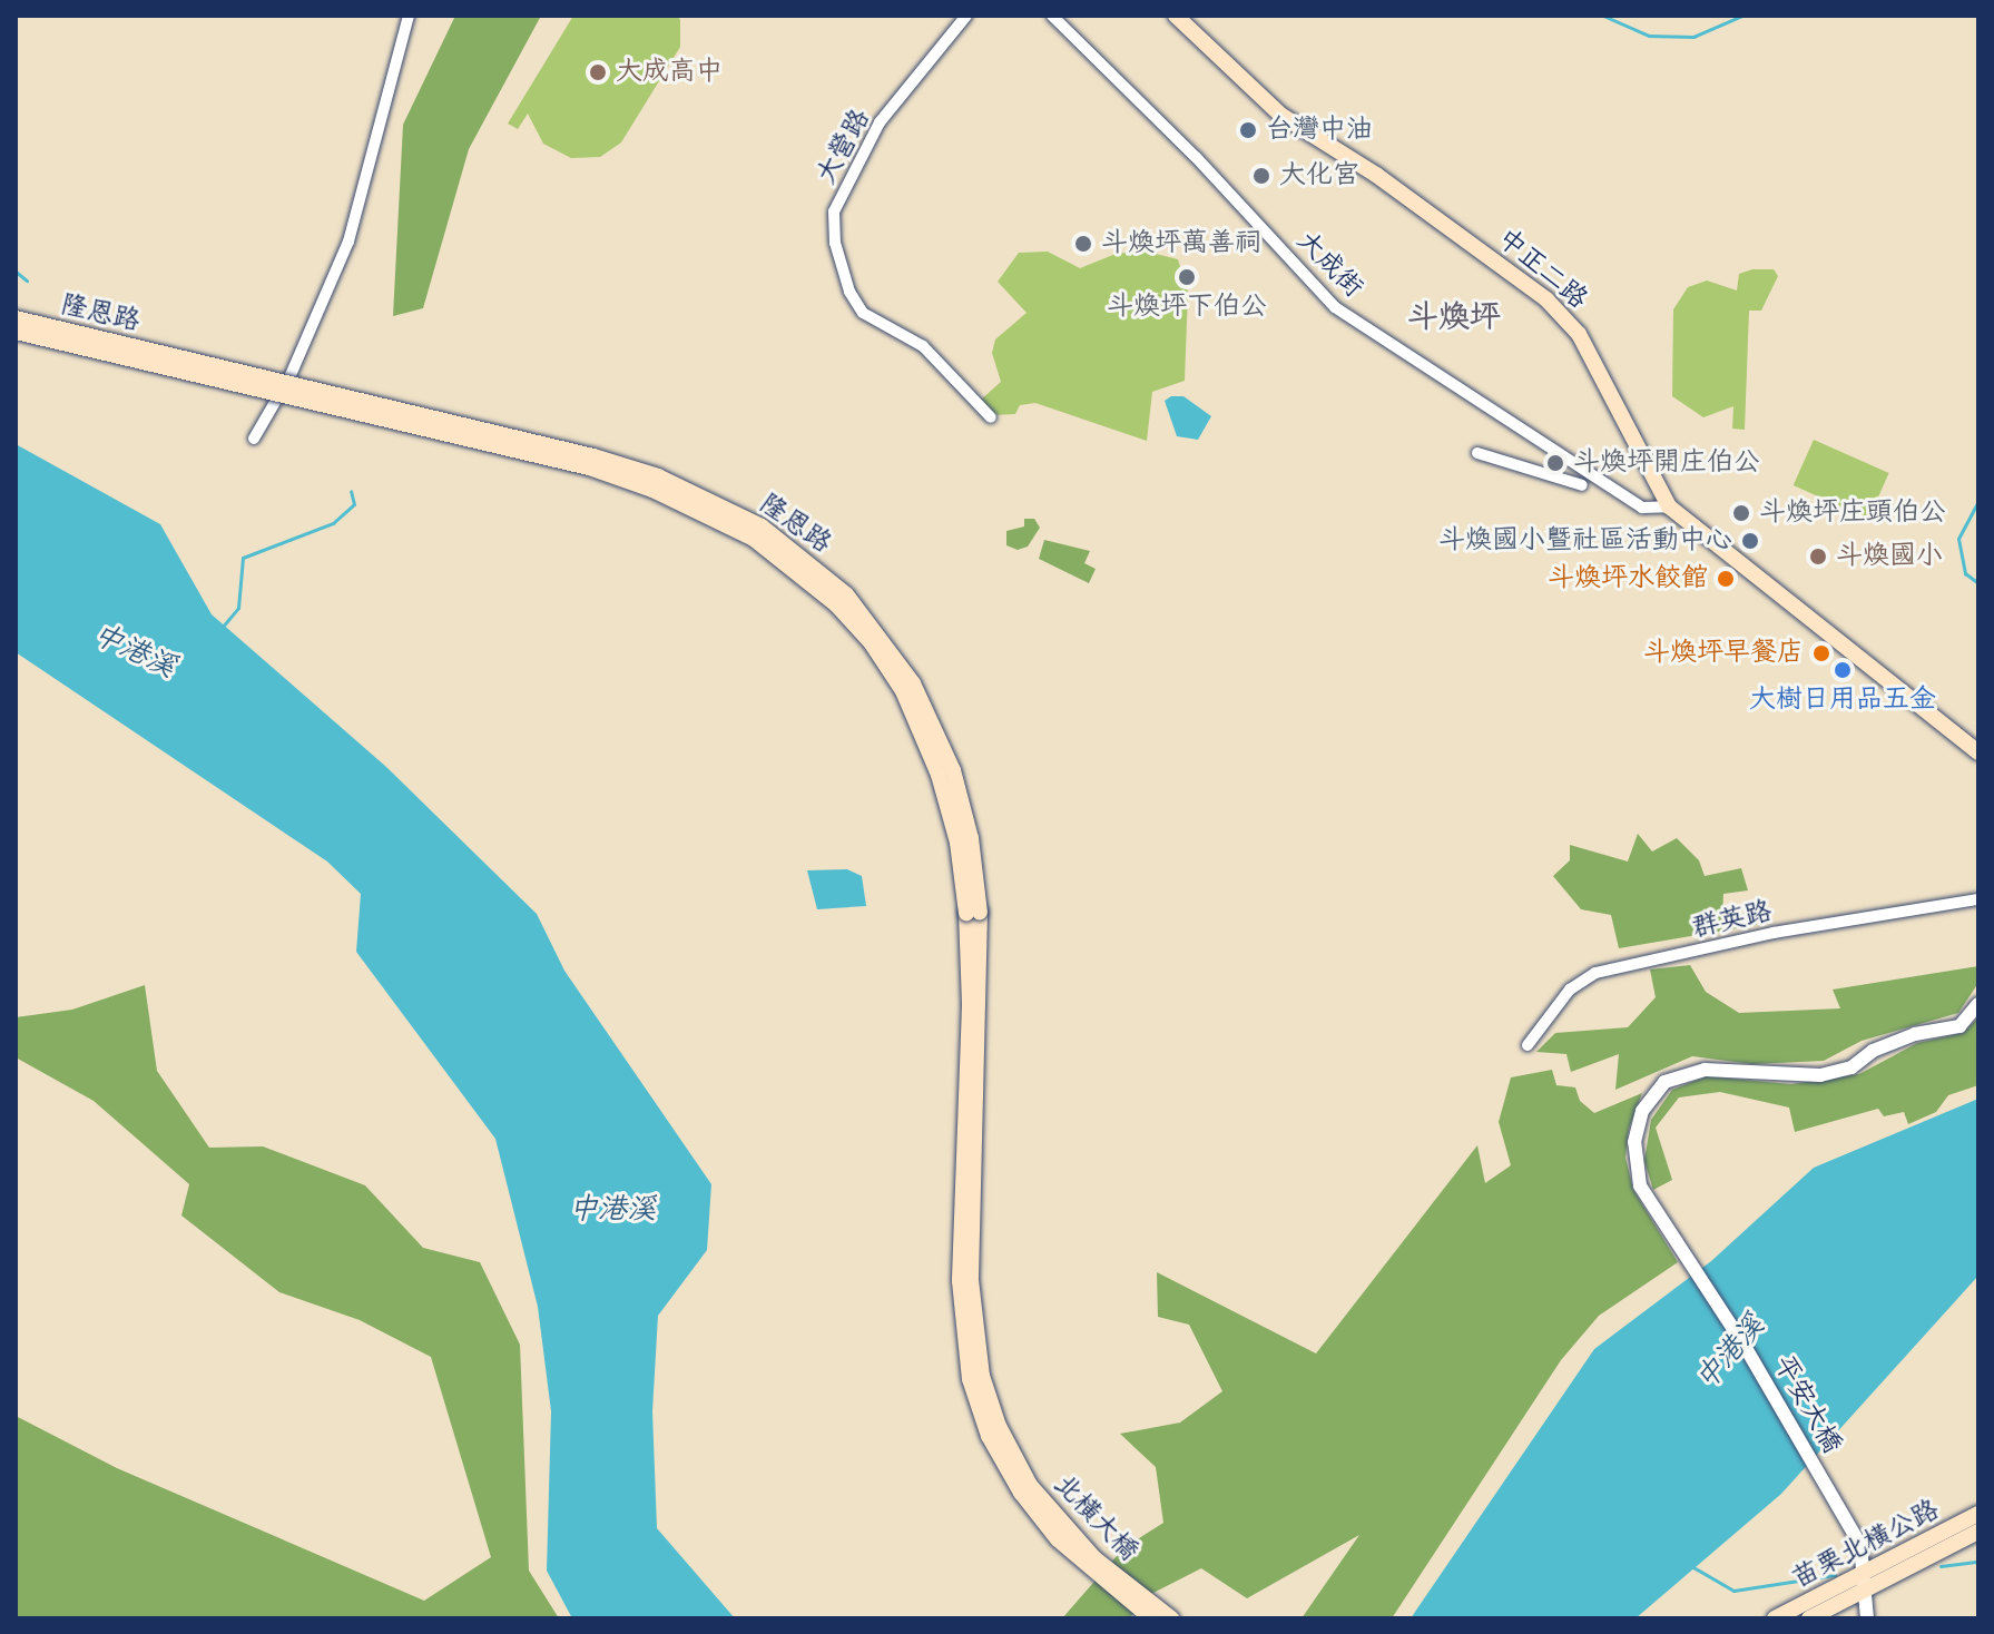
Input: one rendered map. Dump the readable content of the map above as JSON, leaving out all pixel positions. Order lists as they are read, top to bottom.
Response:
{
  "streets": {
    "main road": [
      "中正二路",
      "隆恩路",
      "北橫大橋",
      "苗栗北橫公路"
    ],
    "street": [
      "大營路",
      "大成街",
      "群英路",
      "平安大橋"
    ]
  },
  "crossings": [
    ["大成街", "中正二路"],
    ["隆恩路", "北橫大橋"],
    ["平安大橋", "苗栗北橫公路"]
  ],
  "districts": ["斗煥坪"],
  "water": ["中港溪"],
  "places": [
    "大成高中",
    "台灣中油",
    "大化宮",
    "斗煥坪萬善祠",
    "斗煥坪下伯公",
    "斗煥坪開庄伯公",
    "斗煥坪庄頭伯公",
    "斗煥國小暨社區活動中心",
    "斗煥國小",
    "斗煥坪水餃館",
    "斗煥坪早餐店",
    "大樹日用品五金"
  ]
}
